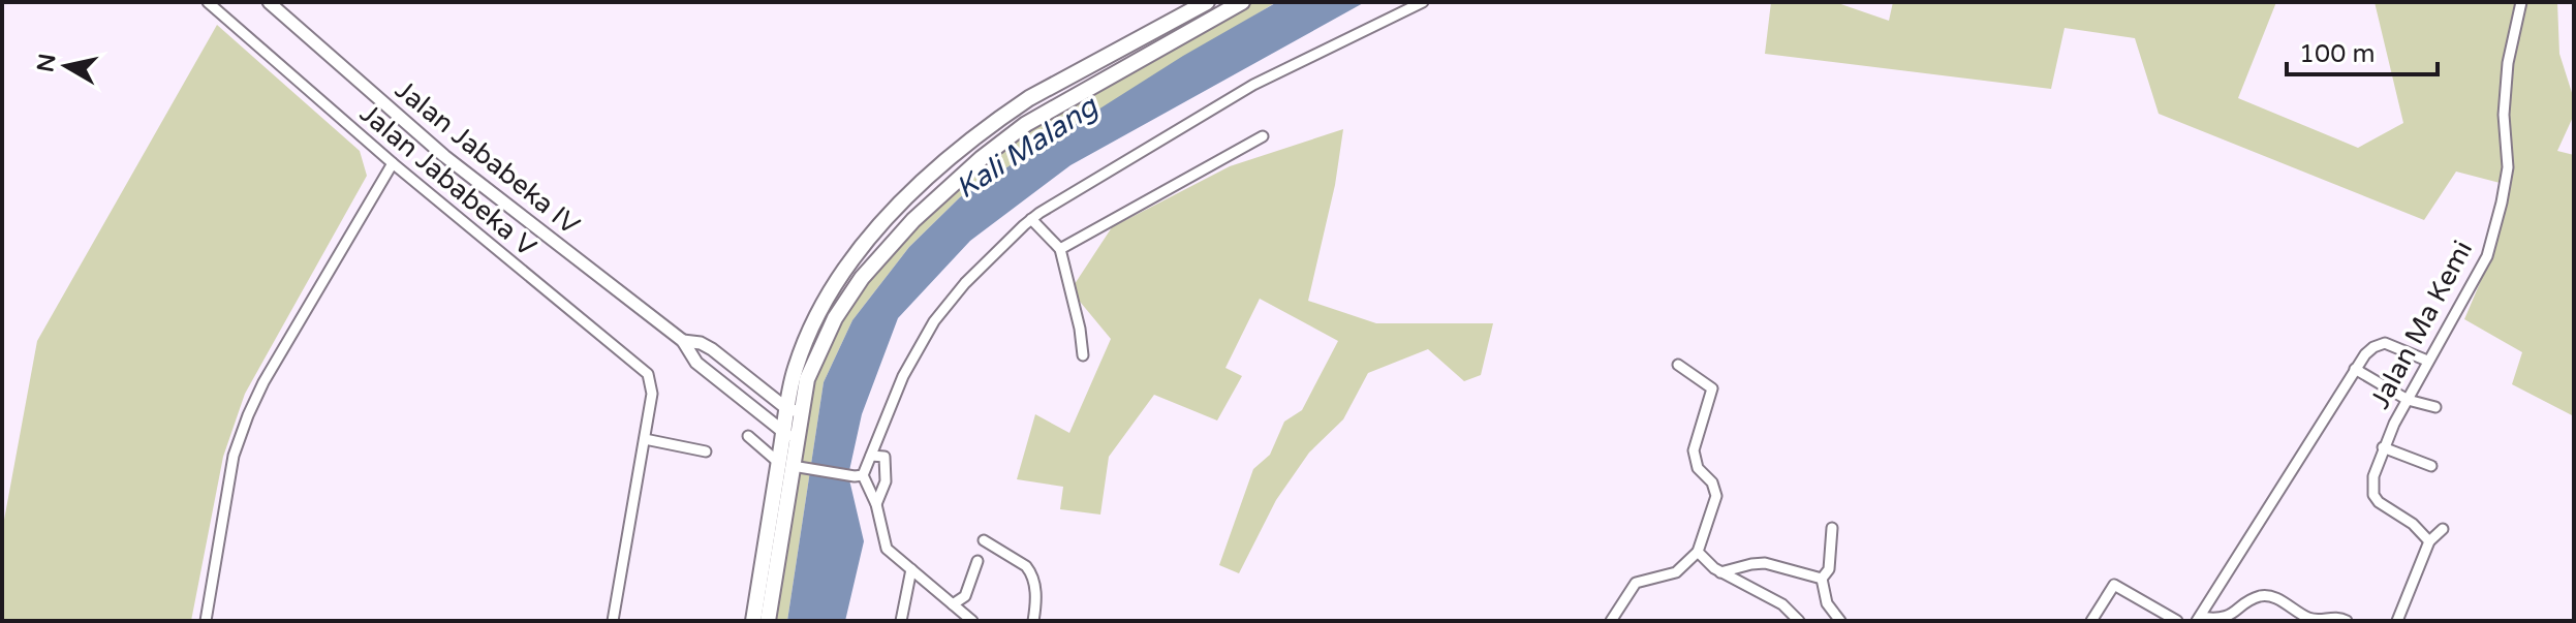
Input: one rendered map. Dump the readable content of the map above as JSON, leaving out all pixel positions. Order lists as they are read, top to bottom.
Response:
{
  "streets": {
    "street": ["Jalan Jababeka IV", "Jalan Jababeka V", "Jalan Ma Kemi"]
  },
  "water": ["Kali Malang"],
  "scale_bar": "100 m",
  "north": "left"
}
